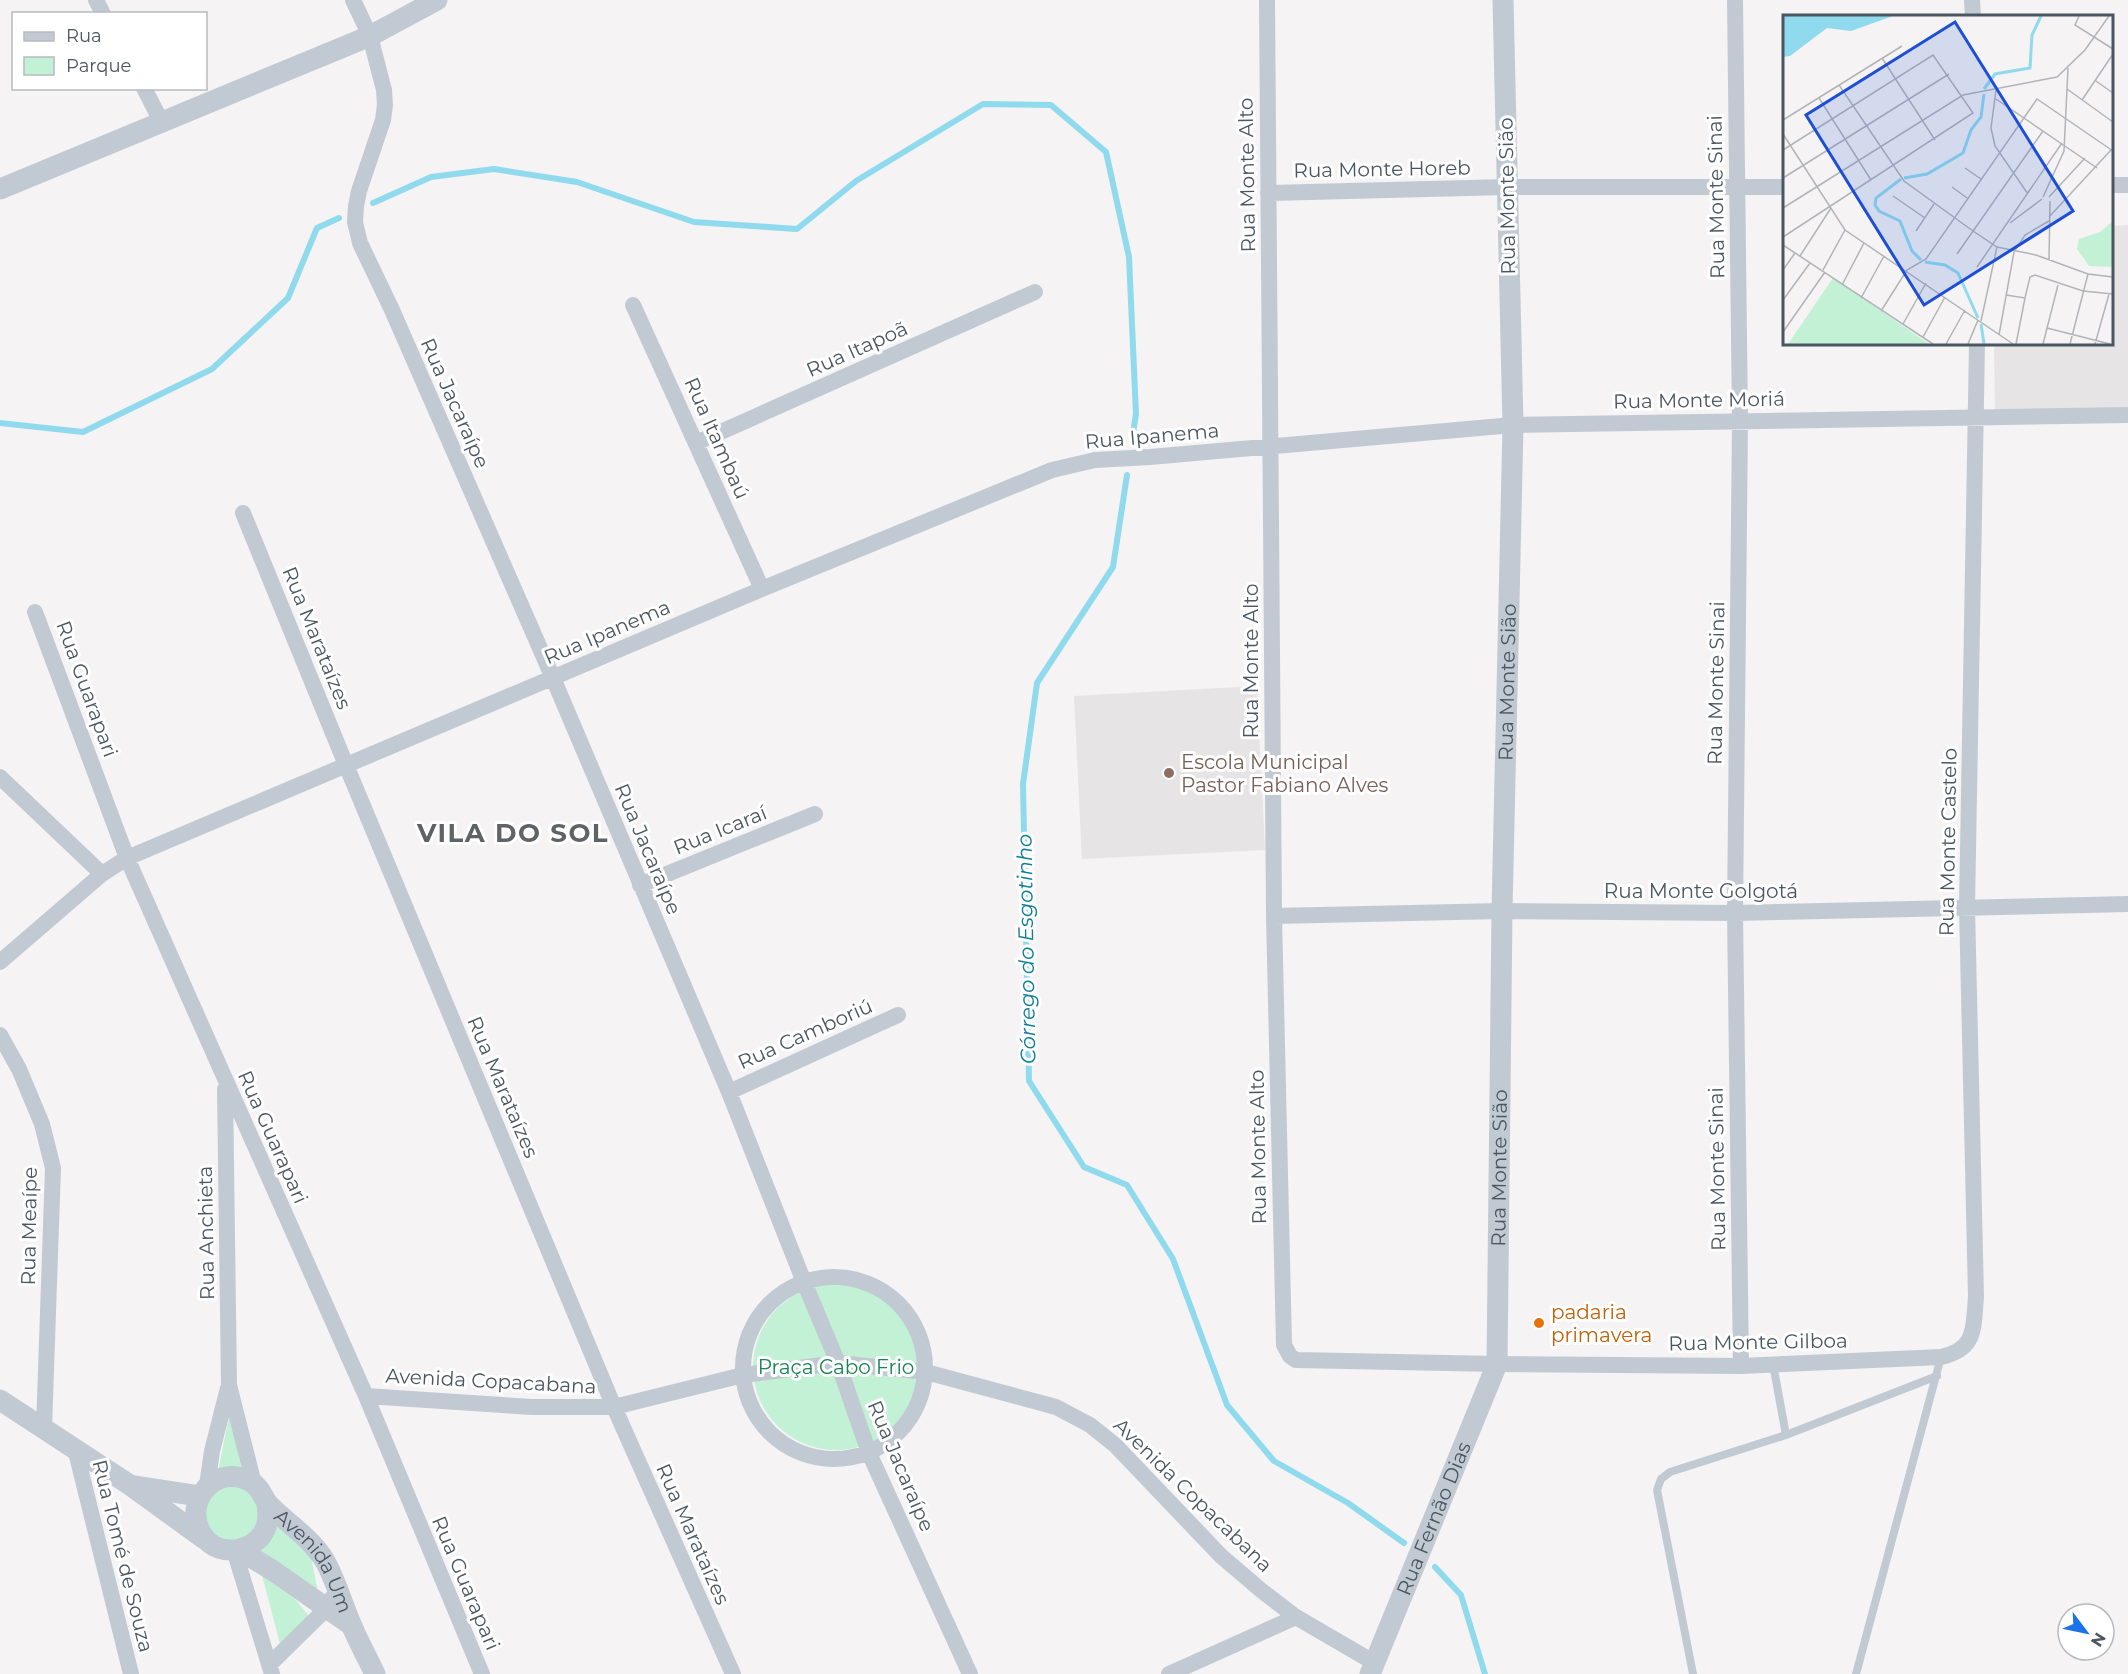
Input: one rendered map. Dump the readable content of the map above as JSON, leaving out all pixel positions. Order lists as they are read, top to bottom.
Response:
{
  "streets": {
    "street": [
      "Rua Monte Horeb",
      "Rua Monte Alto",
      "Rua Monte Sião",
      "Rua Monte Sinai",
      "Rua Itapoã",
      "Rua Monte Moriá",
      "Rua Jacaraípe",
      "Rua Ipanema",
      "Rua Itambaú",
      "Rua Marataízes",
      "Rua Guarapari",
      "Rua Icaraí",
      "Rua Monte Castelo",
      "Rua Monte Golgotá",
      "Rua Camboriú",
      "Rua Meaípe",
      "Rua Anchieta",
      "Rua Monte Gilboa",
      "Avenida Copacabana",
      "Rua Fernão Dias",
      "Rua Tomé de Souza",
      "Avenida Um"
    ]
  },
  "crossings": [
    ["Rua Monte Horeb", "Rua Monte Alto"],
    ["Rua Monte Horeb", "Rua Monte Sião"],
    ["Rua Monte Horeb", "Rua Monte Sinai"],
    ["Rua Monte Alto", "Rua Monte Moriá"],
    ["Rua Monte Alto", "Rua Ipanema"],
    ["Rua Monte Alto", "Rua Monte Golgotá"],
    ["Rua Monte Alto", "Rua Monte Gilboa"],
    ["Rua Monte Sião", "Rua Monte Moriá"],
    ["Rua Monte Sião", "Rua Monte Golgotá"],
    ["Rua Monte Sião", "Rua Monte Gilboa"],
    ["Rua Monte Sião", "Rua Fernão Dias"],
    ["Rua Monte Sinai", "Rua Monte Moriá"],
    ["Rua Monte Sinai", "Rua Monte Golgotá"],
    ["Rua Monte Sinai", "Rua Monte Gilboa"],
    ["Rua Itapoã", "Rua Itambaú"],
    ["Rua Monte Moriá", "Rua Ipanema"],
    ["Rua Monte Moriá", "Rua Monte Castelo"],
    ["Rua Jacaraípe", "Rua Ipanema"],
    ["Rua Jacaraípe", "Rua Icaraí"],
    ["Rua Jacaraípe", "Rua Camboriú"],
    ["Rua Jacaraípe", "Avenida Copacabana"],
    ["Rua Ipanema", "Rua Itambaú"],
    ["Rua Ipanema", "Rua Marataízes"],
    ["Rua Ipanema", "Rua Guarapari"],
    ["Rua Marataízes", "Avenida Copacabana"],
    ["Rua Guarapari", "Rua Anchieta"],
    ["Rua Guarapari", "Avenida Copacabana"],
    ["Rua Monte Castelo", "Rua Monte Golgotá"],
    ["Rua Monte Castelo", "Rua Monte Gilboa"],
    ["Rua Anchieta", "Avenida Um"],
    ["Rua Monte Gilboa", "Rua Fernão Dias"],
    ["Avenida Copacabana", "Rua Fernão Dias"]
  ],
  "districts": ["VILA DO SOL"],
  "water": ["Córrego do Esgotinho"],
  "parks": ["Praça Cabo Frio"],
  "places": ["Escola Municipal Pastor Fabiano Alves", "padaria primavera"],
  "legend": ["Rua", "Parque"],
  "north": "bottom right"
}
